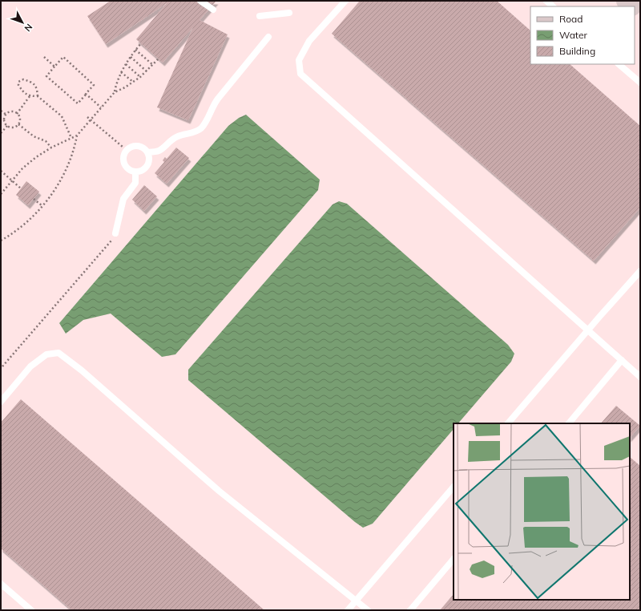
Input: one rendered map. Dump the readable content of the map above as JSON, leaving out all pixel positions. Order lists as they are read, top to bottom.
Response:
{
  "legend": ["Road", "Water", "Building"],
  "north": "bottom right"
}
